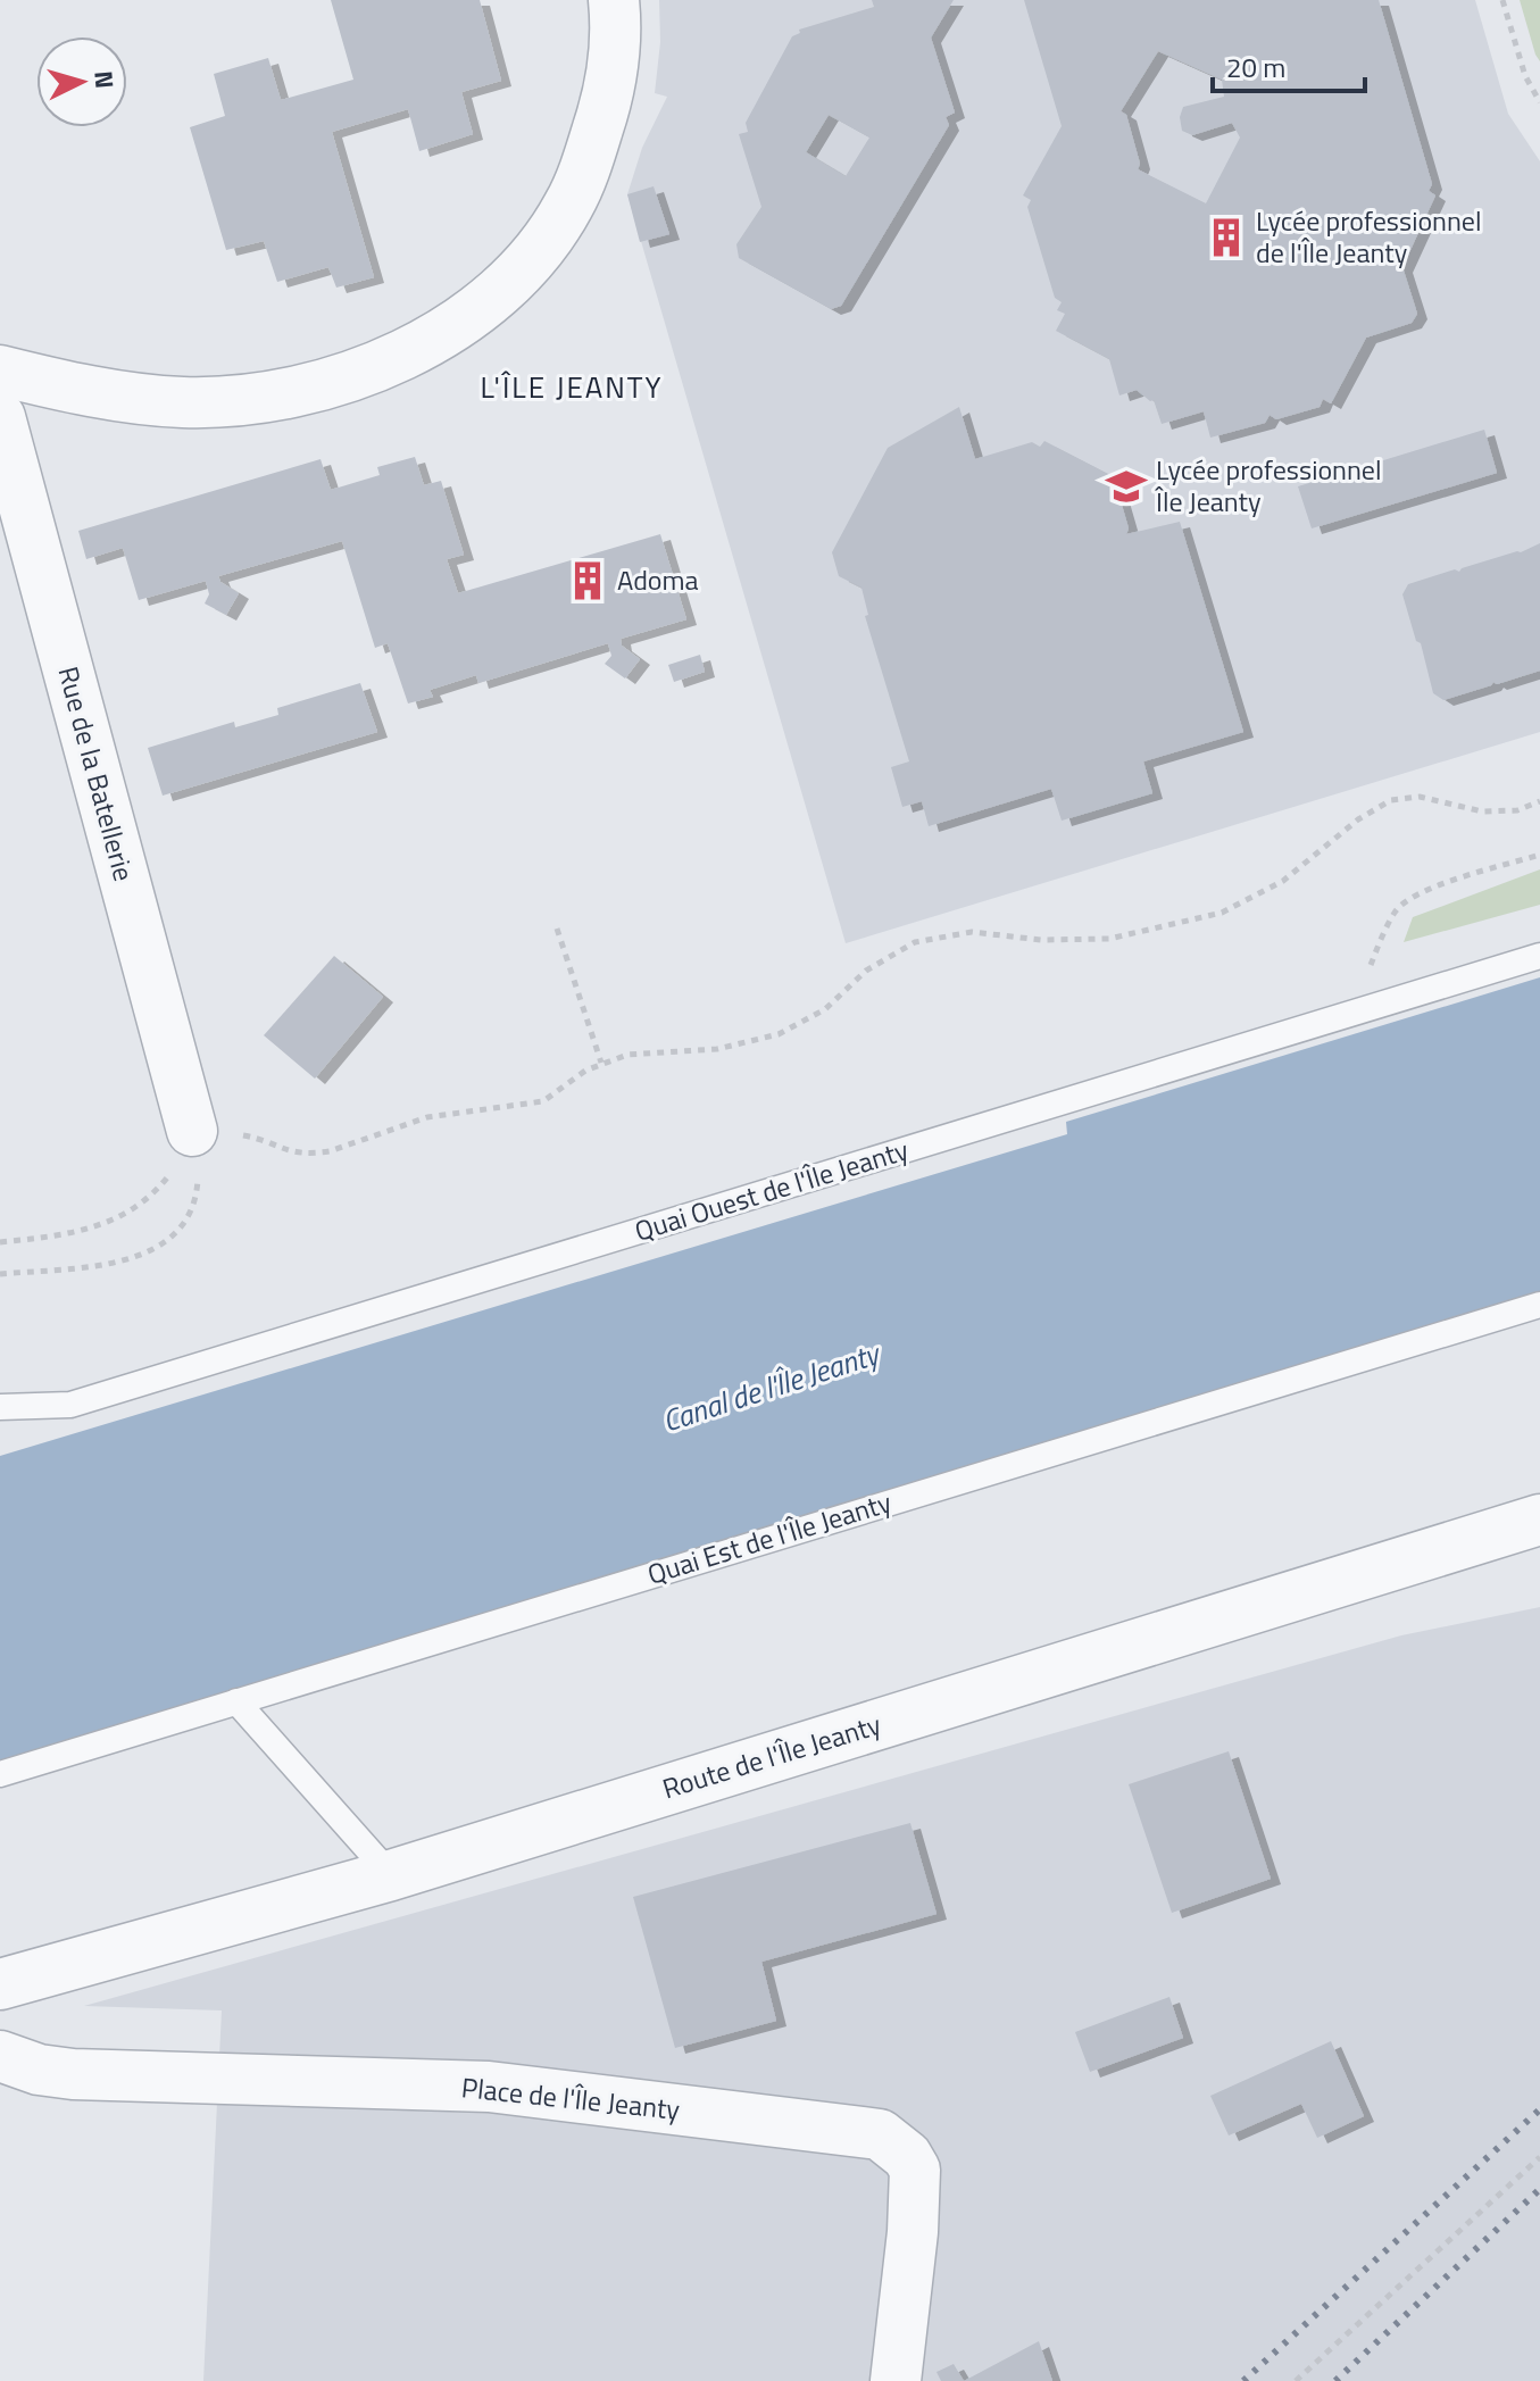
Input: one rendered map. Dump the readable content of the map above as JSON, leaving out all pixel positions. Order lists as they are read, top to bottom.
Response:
{
  "streets": {
    "street": ["Rue de la Batellerie", "Route de l'Île Jeanty", "Place de l'Île Jeanty"],
    "lane": ["Quai Ouest de l'Île Jeanty", "Quai Est de l'Île Jeanty"]
  },
  "districts": ["L'ÎLE JEANTY"],
  "water": ["Canal de l'Île Jeanty"],
  "places": {
    "building": ["Lycée professionnel de l'Île Jeanty", "Adoma"],
    "school or university": ["Lycée professionnel Île Jeanty"]
  },
  "scale_bar": "20 m",
  "north": "right"
}
